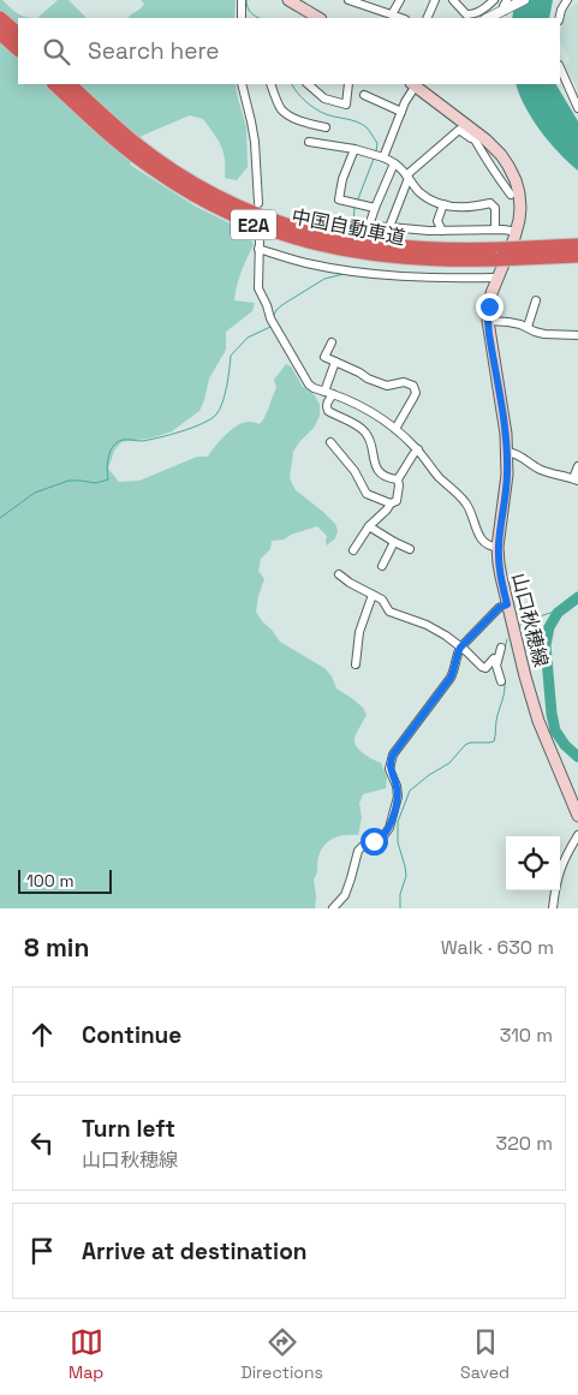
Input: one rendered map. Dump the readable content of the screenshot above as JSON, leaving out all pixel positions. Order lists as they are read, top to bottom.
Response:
{
  "streets": {
    "highway": ["E2A", "中国自動車道"],
    "main road": ["山口秋穂線"]
  },
  "scale_bar": "100 m",
  "page": {
    "search": "Search here",
    "scale": "100 m",
    "heading": ["8 min", "Walk · 630 m"],
    "list": [
      ["Continue", "310 m"],
      ["Turn left", "山口秋穂線", "320 m"],
      "Arrive at destination"
    ],
    "nav": ["Map", "Directions", "Saved"]
  }
}
